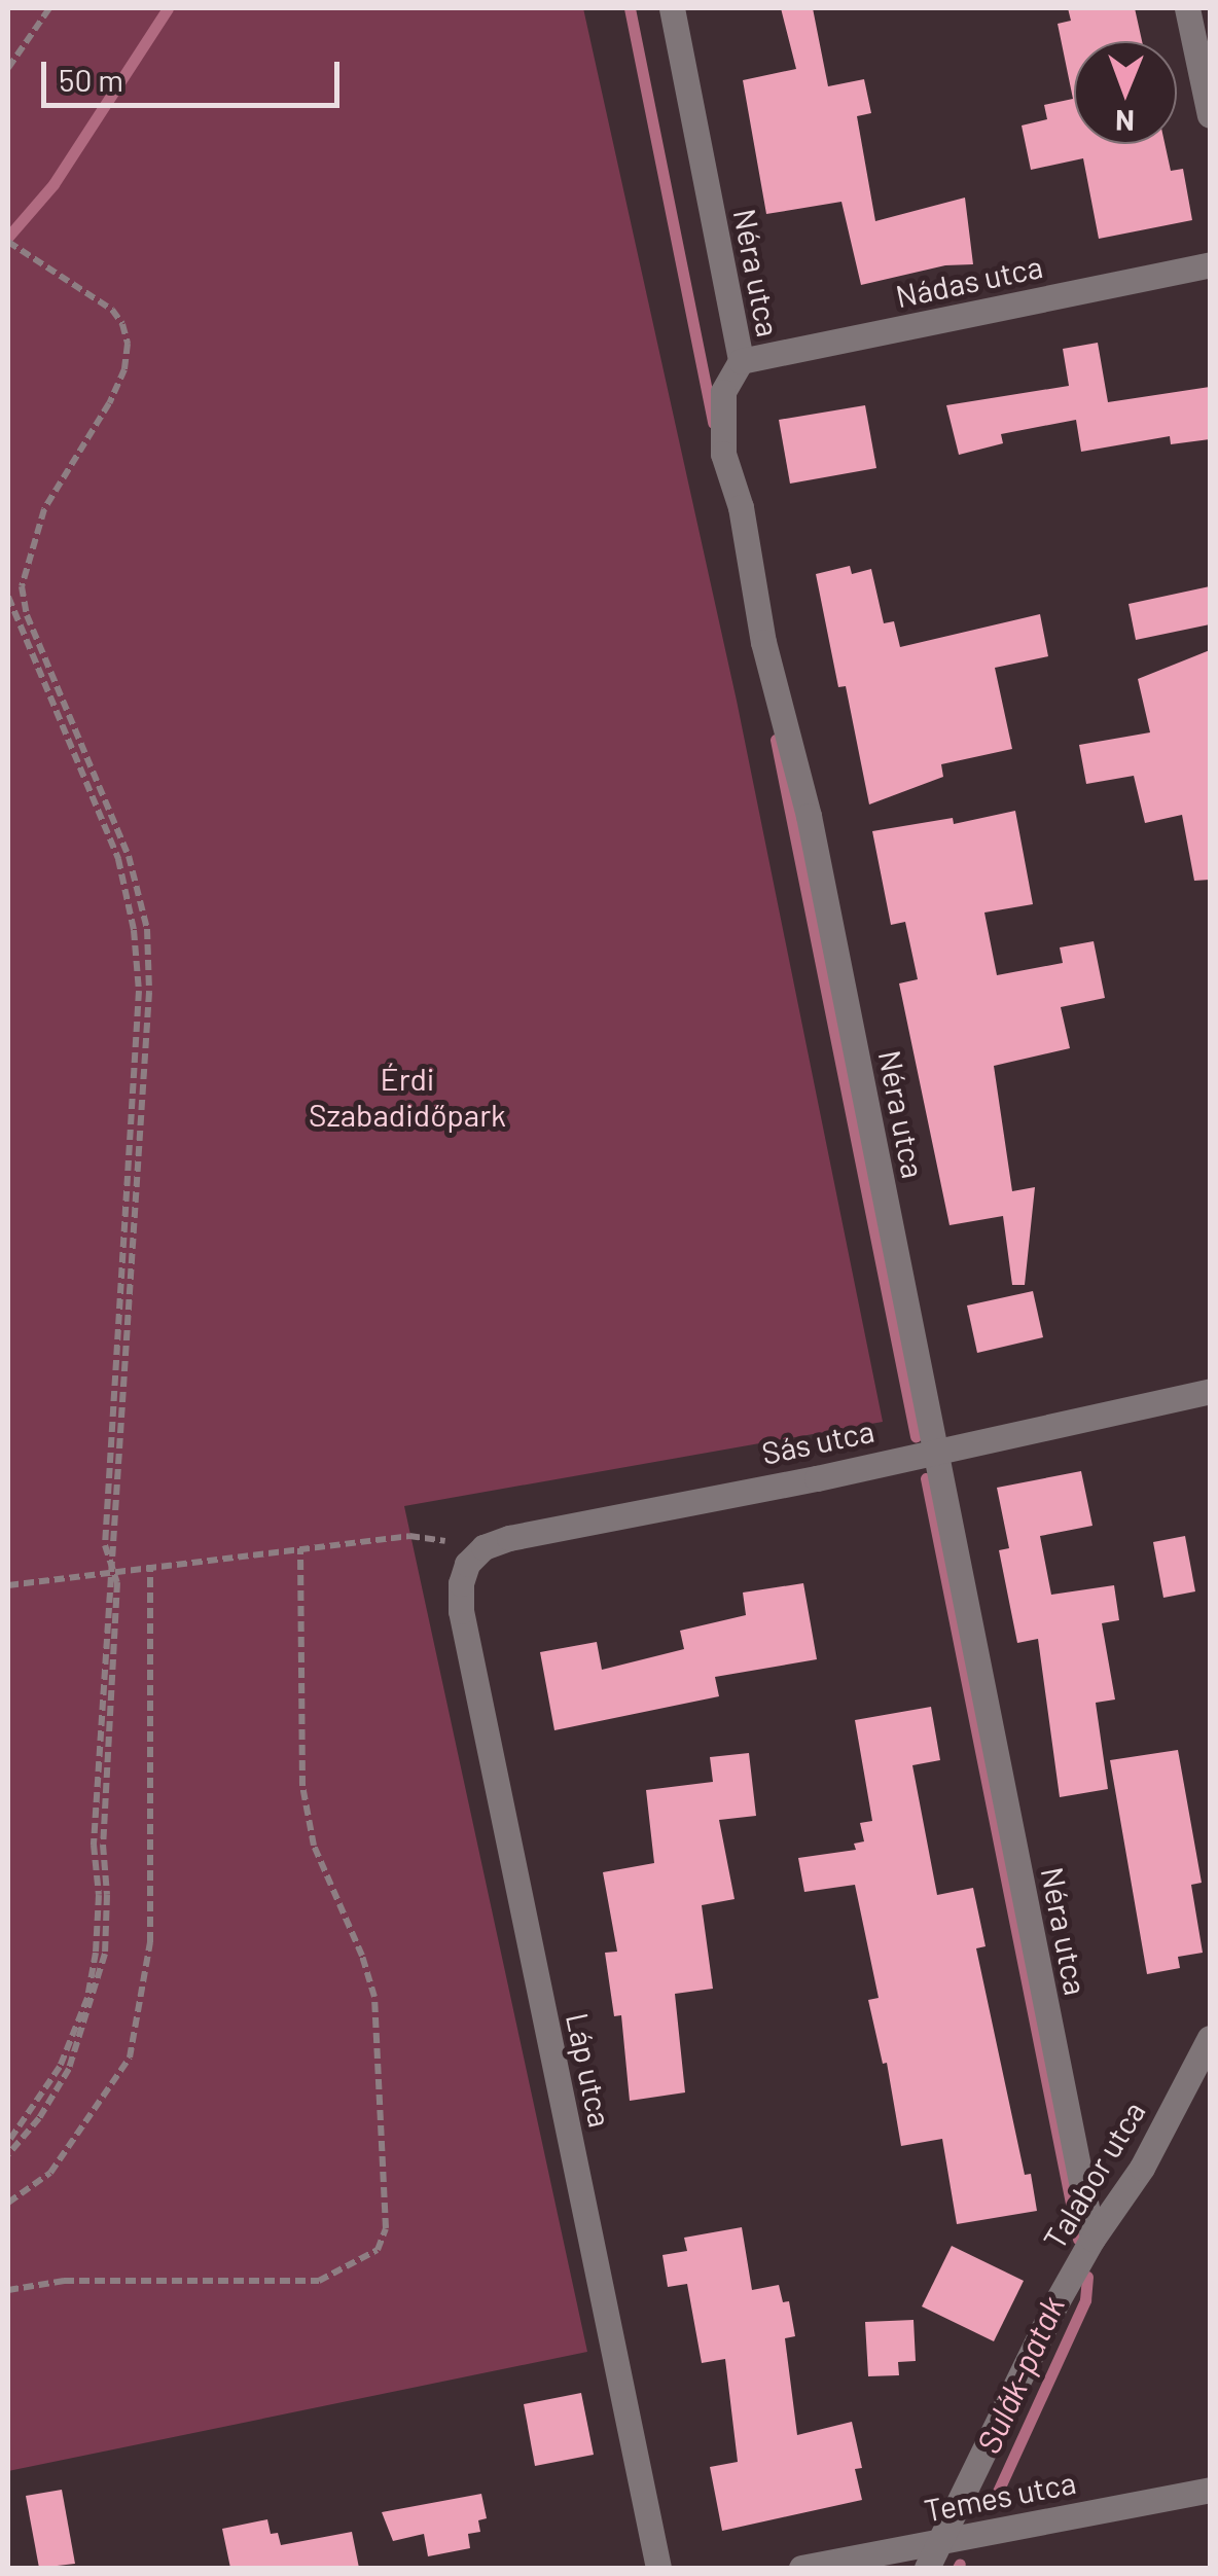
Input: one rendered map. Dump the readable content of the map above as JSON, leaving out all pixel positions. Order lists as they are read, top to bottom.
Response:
{
  "streets": {
    "street": [
      "Néra utca",
      "Nádas utca",
      "Sás utca",
      "Láp utca",
      "Talabor utca",
      "Temes utca"
    ]
  },
  "crossings": [
    ["Néra utca", "Nádas utca"],
    ["Néra utca", "Sás utca"],
    ["Néra utca", "Talabor utca"],
    ["Sás utca", "Láp utca"],
    ["Talabor utca", "Temes utca"]
  ],
  "water": ["Sulák-patak"],
  "parks": ["Érdi Szabadidőpark"],
  "scale_bar": "50 m",
  "north": "bottom"
}
